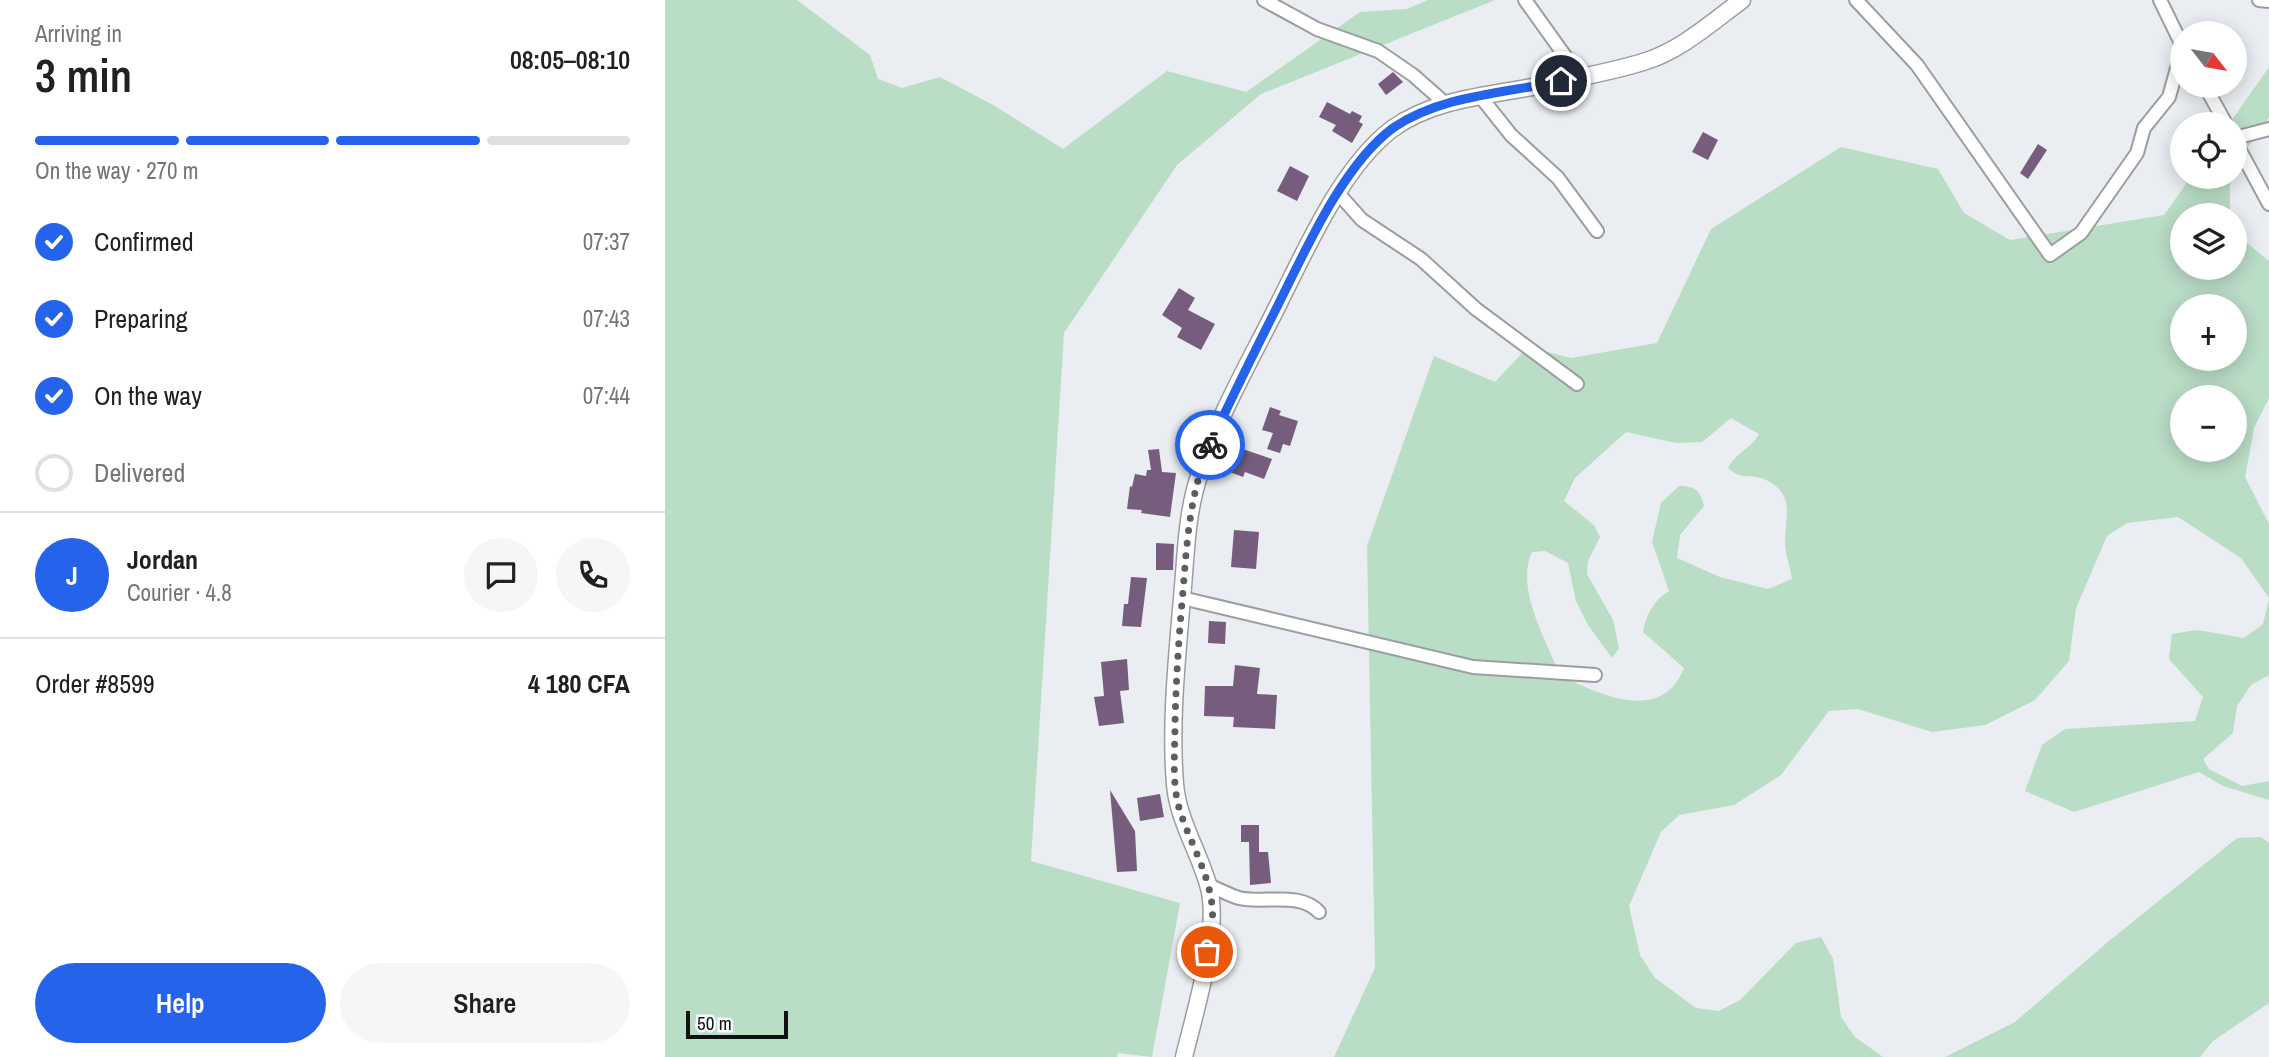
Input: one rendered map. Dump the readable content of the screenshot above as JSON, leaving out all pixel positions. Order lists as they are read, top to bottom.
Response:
{
  "scale_bar": "50 m",
  "north": "bottom right",
  "page": {
    "heading": ["3 min", "Arriving in", "08:05–08:10"],
    "panel": [
      "Jordan",
      "Courier · 4.8",
      "Order #8599",
      "4 180 CFA"
    ],
    "map_buttons": ["+", "−"],
    "bar": "On the way · 270 m",
    "list": [
      ["Confirmed", "07:37"],
      ["Preparing", "07:43"],
      ["On the way", "07:44"],
      "Delivered"
    ],
    "round": "J",
    "buttons": ["Help", "Share"],
    "scale": "50 m"
  }
}
